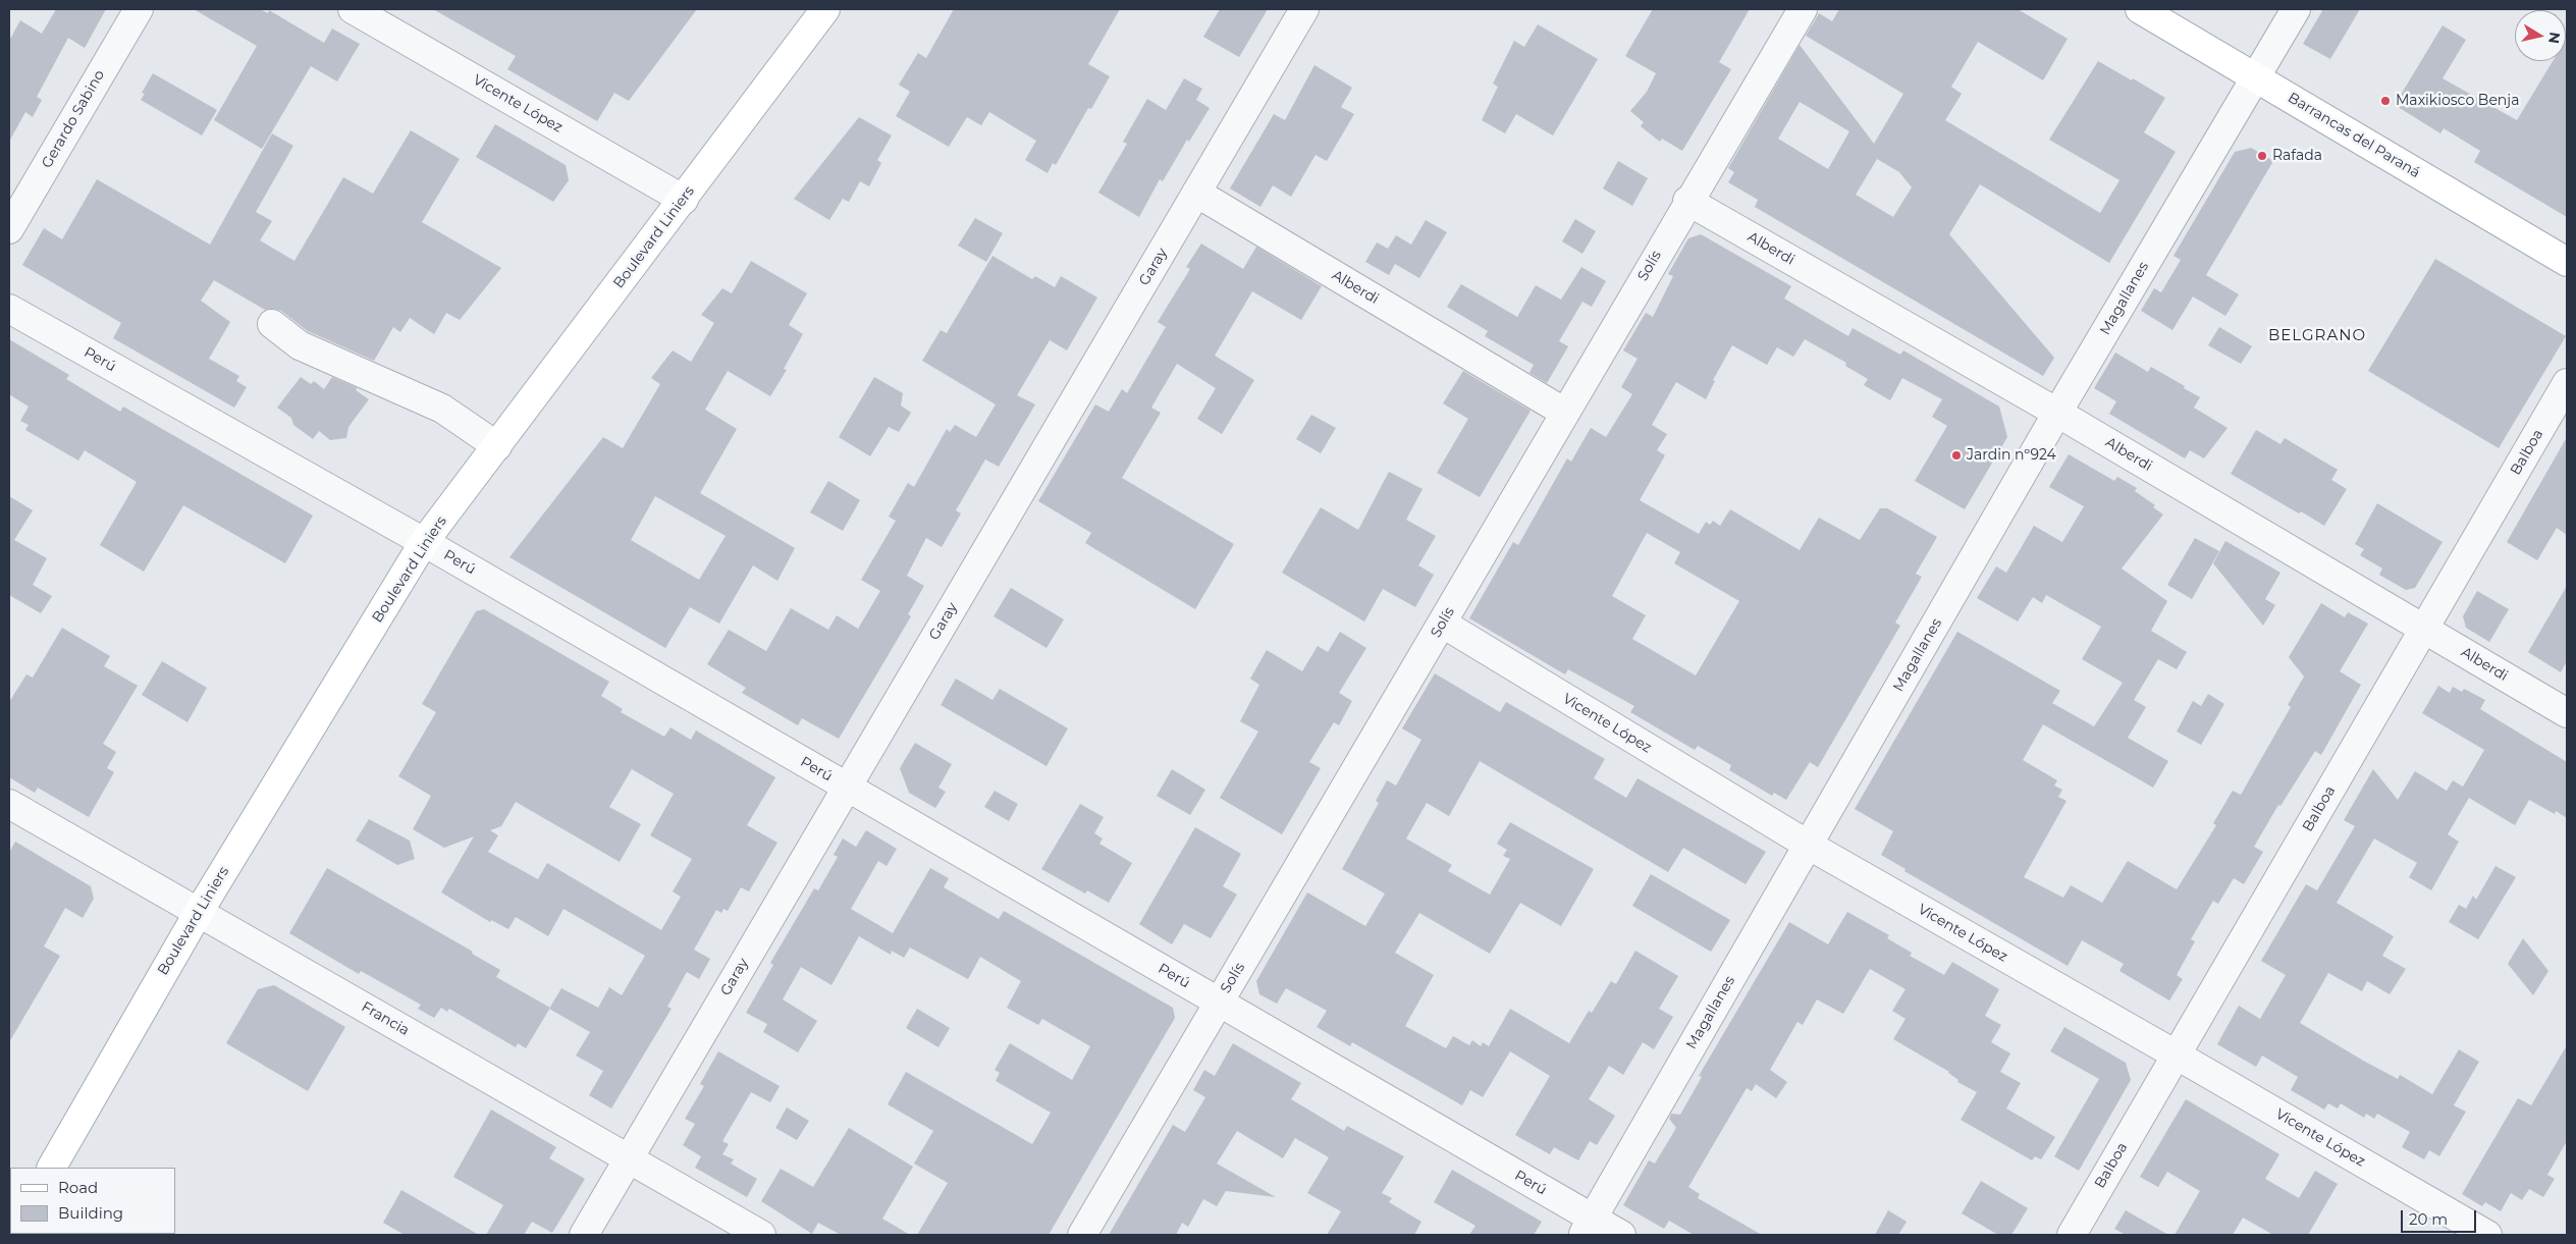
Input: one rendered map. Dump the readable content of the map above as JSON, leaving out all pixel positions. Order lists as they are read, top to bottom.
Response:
{
  "streets": {
    "main road": ["Barrancas del Paraná", "Boulevard Liniers"],
    "street": [
      "Vicente López",
      "Gerardo Sabino",
      "Alberdi",
      "Solís",
      "Garay",
      "Magallanes",
      "Perú",
      "Balboa",
      "Francia"
    ]
  },
  "crossings": [
    ["Vicente López", "Boulevard Liniers"],
    ["Vicente López", "Solís"],
    ["Vicente López", "Magallanes"],
    ["Vicente López", "Balboa"],
    ["Barrancas del Paraná", "Magallanes"],
    ["Boulevard Liniers", "Perú"],
    ["Boulevard Liniers", "Francia"],
    ["Alberdi", "Solís"],
    ["Alberdi", "Garay"],
    ["Alberdi", "Magallanes"],
    ["Alberdi", "Balboa"],
    ["Solís", "Perú"],
    ["Garay", "Perú"],
    ["Garay", "Francia"],
    ["Magallanes", "Perú"]
  ],
  "districts": ["BELGRANO"],
  "places": ["Maxikiosco Benja", "Rafada", "Jardin nº924"],
  "legend": ["Road", "Building"],
  "scale_bar": "20 m",
  "north": "right"
}
